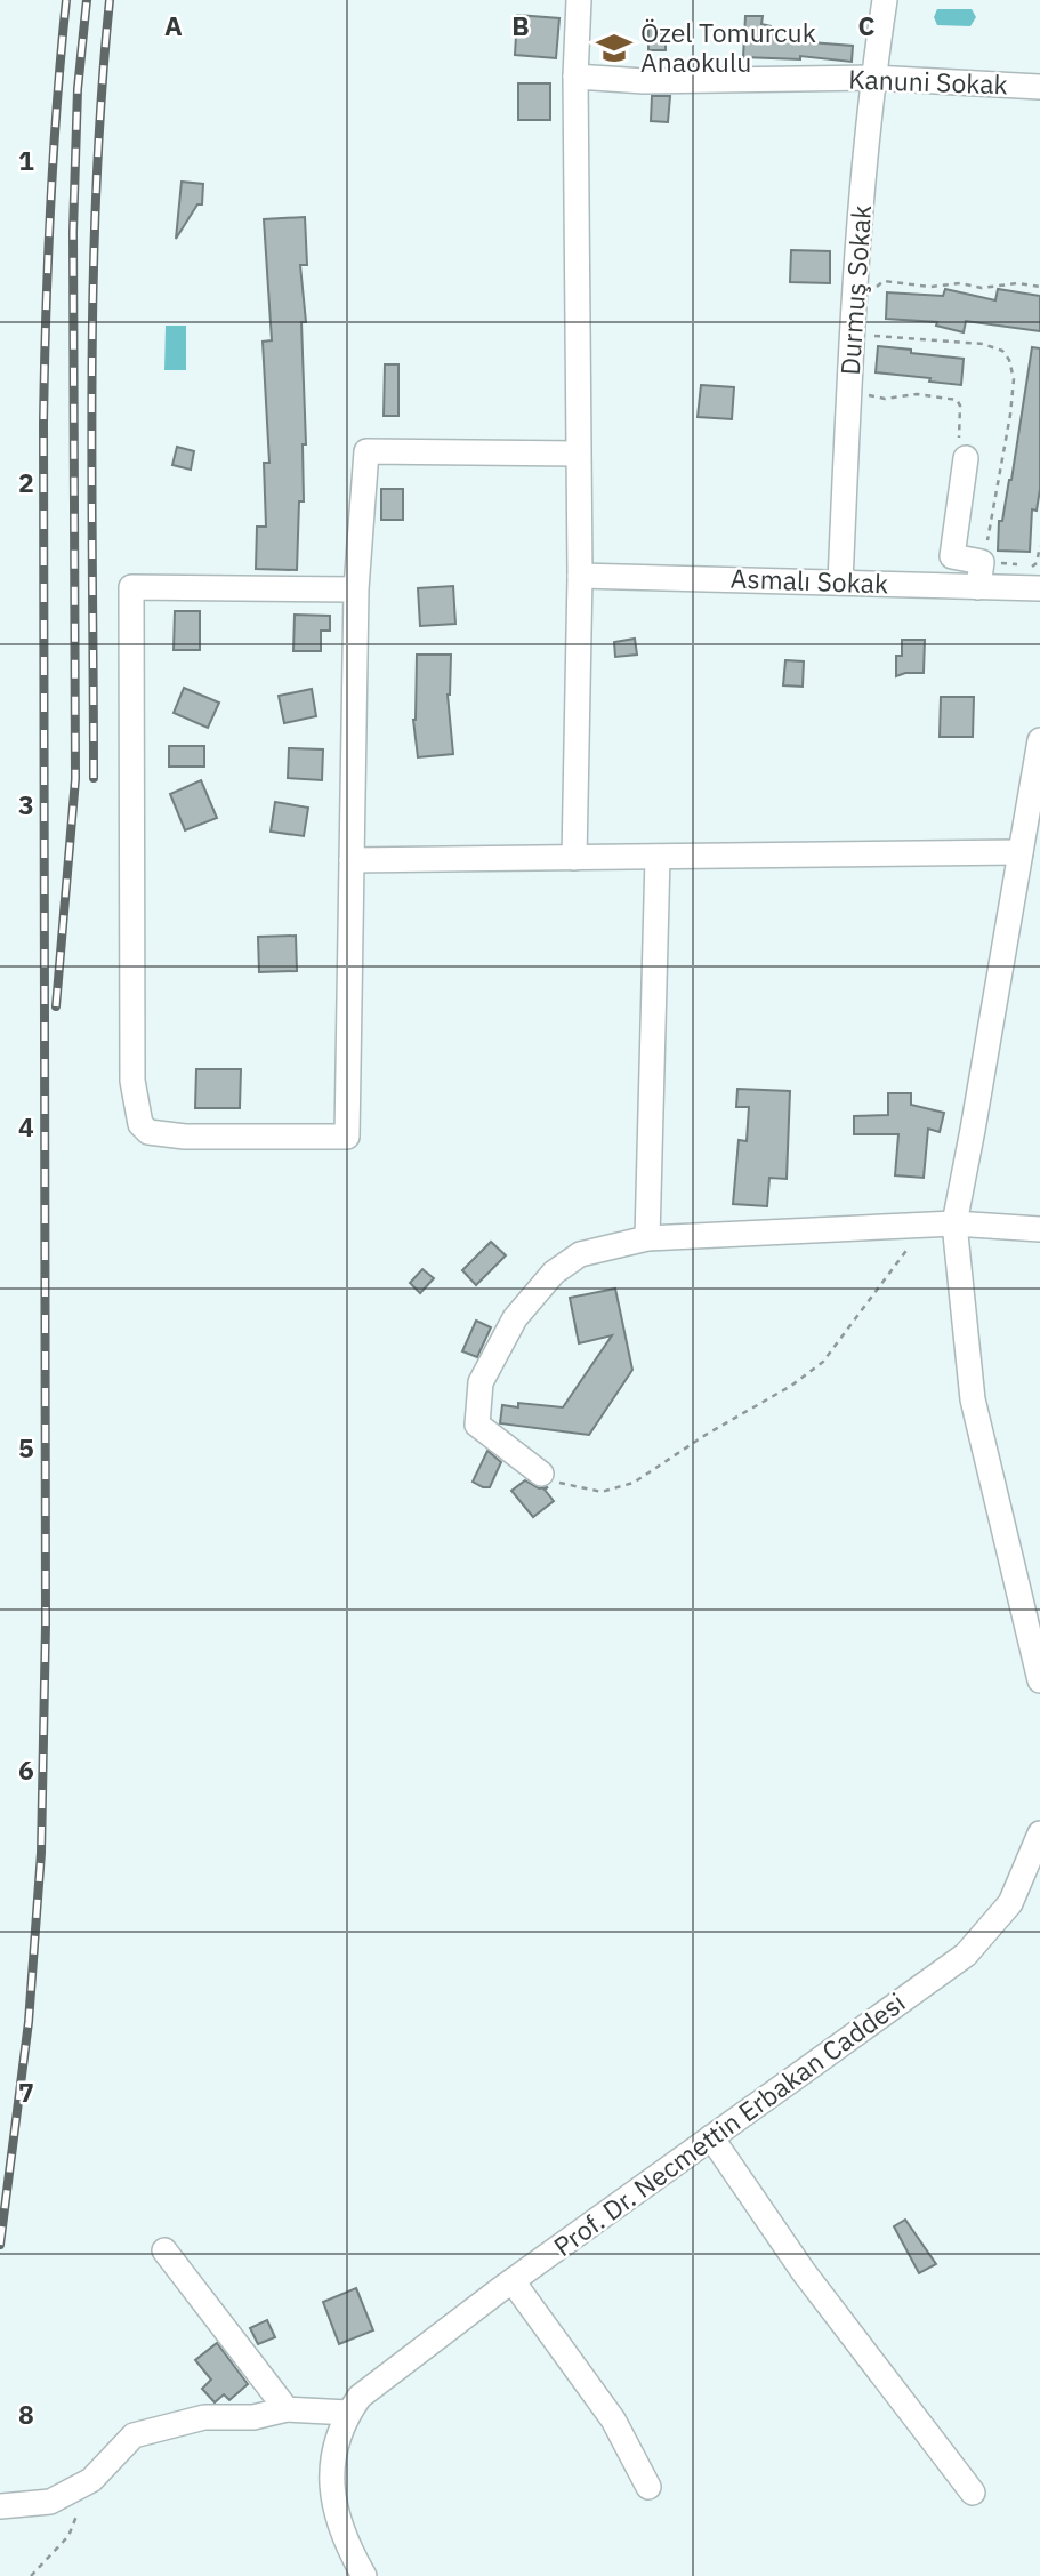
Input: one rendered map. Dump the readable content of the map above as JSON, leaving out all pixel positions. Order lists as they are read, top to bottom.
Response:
{
  "streets": {
    "street": [
      "Kanuni Sokak",
      "Durmuş Sokak",
      "Asmalı Sokak",
      "Prof. Dr. Necmettin Erbakan Caddesi"
    ]
  },
  "crossings": [
    ["Kanuni Sokak", "Durmuş Sokak"],
    ["Durmuş Sokak", "Asmalı Sokak"]
  ],
  "places": {
    "school or university": ["Özel Tomurcuk Anaokulu"]
  },
  "grid": {
    "columns": ["A", "B", "C"],
    "rows": [
      "1",
      "2",
      "3",
      "4",
      "5",
      "6",
      "7",
      "8"
    ]
  }
}
